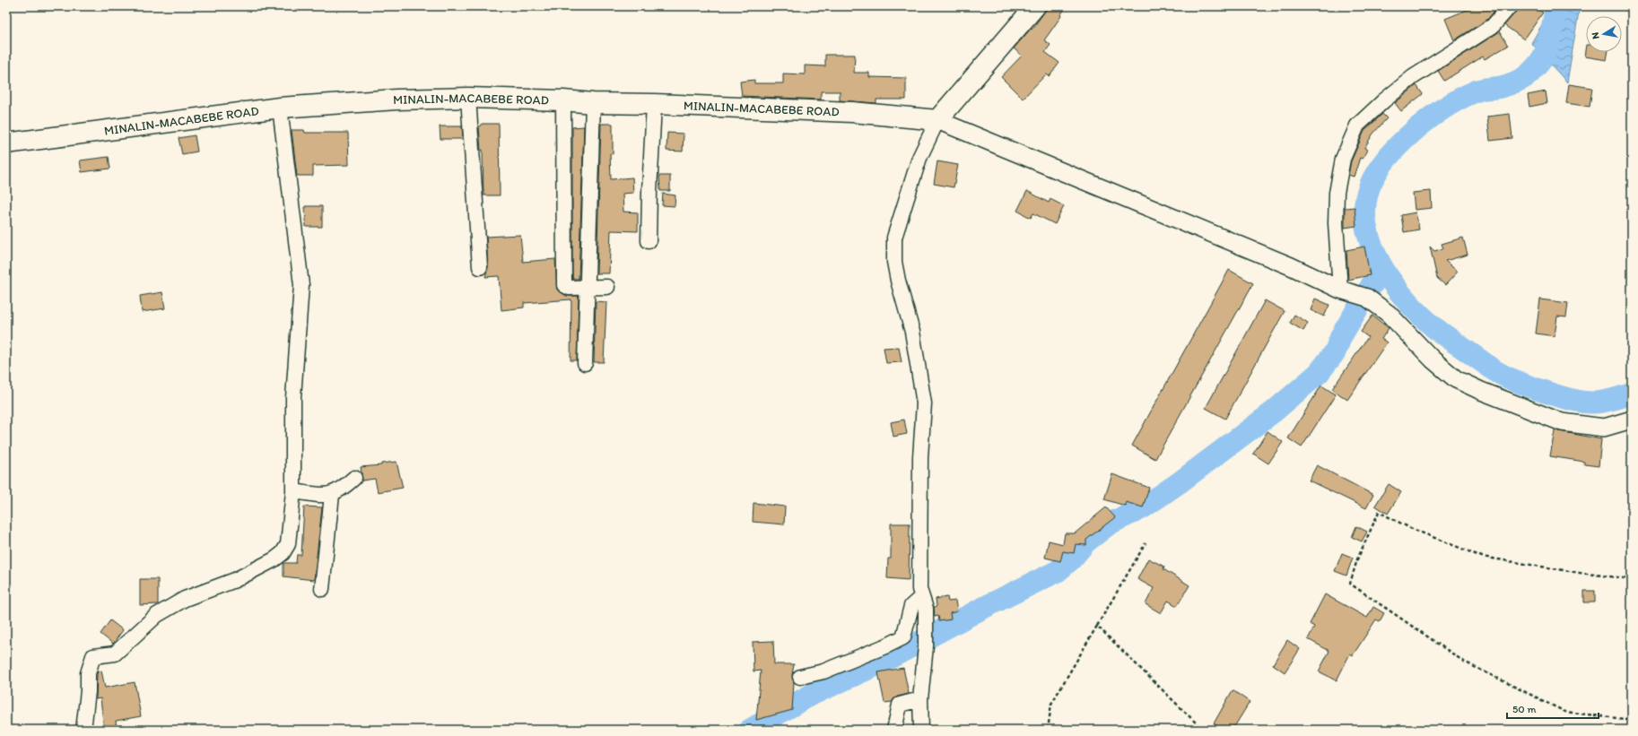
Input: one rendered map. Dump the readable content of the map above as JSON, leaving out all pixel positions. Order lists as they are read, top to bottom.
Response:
{
  "streets": {
    "main road": ["MINALIN-MACABEBE ROAD"]
  },
  "scale_bar": "50 m",
  "north": "left"
}
